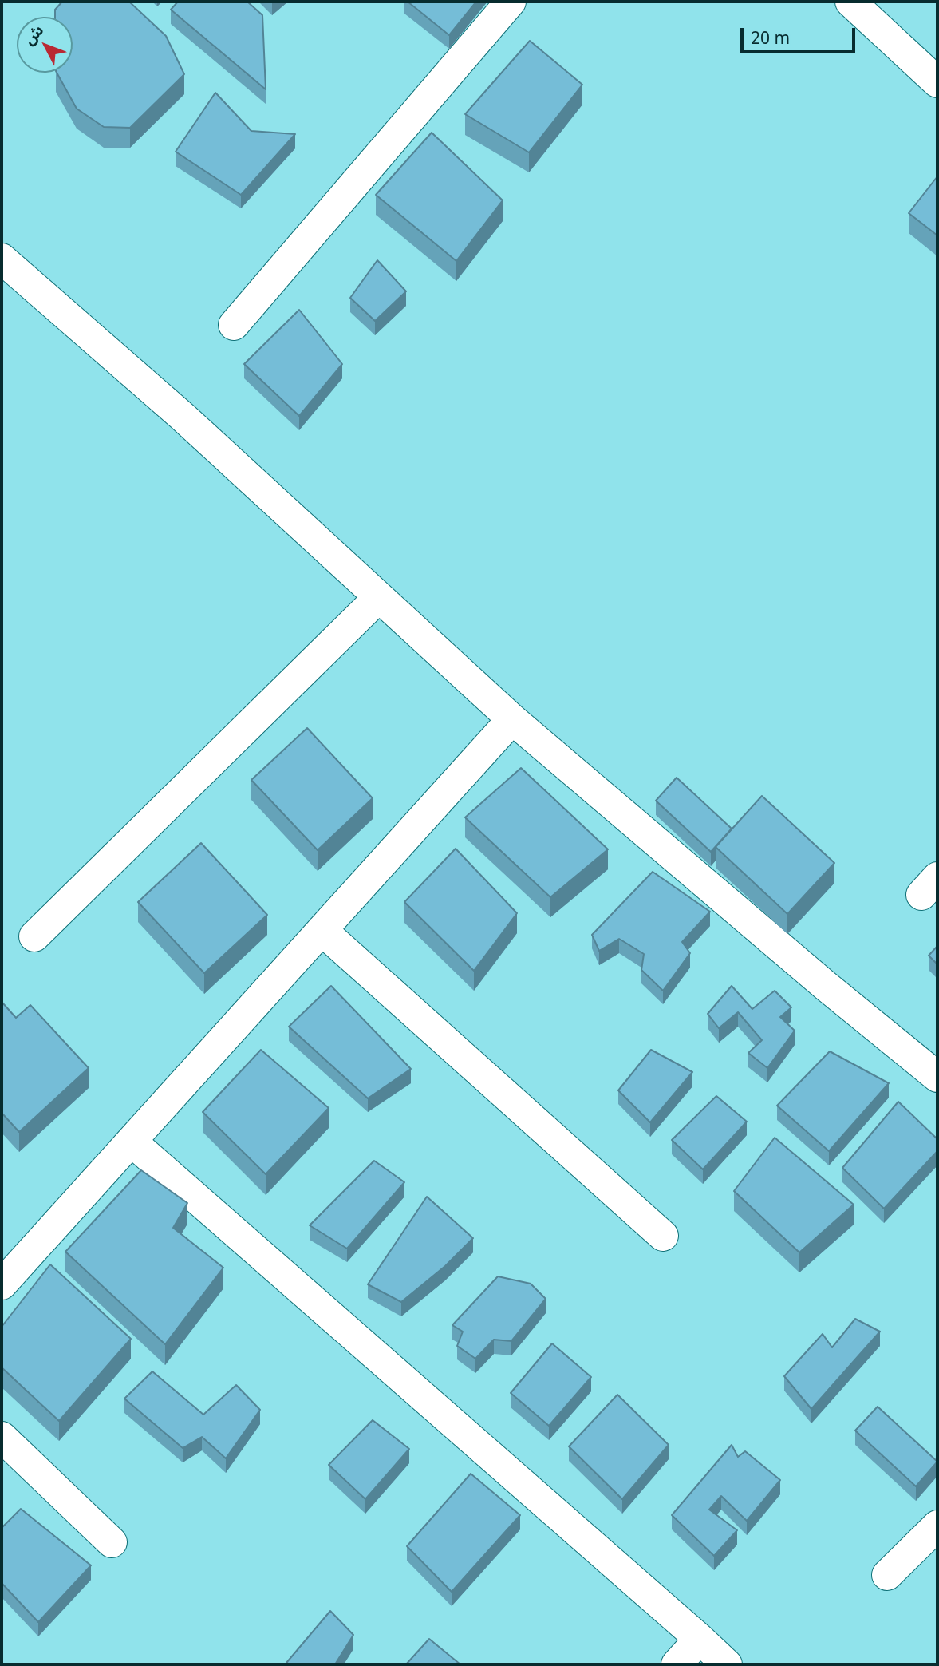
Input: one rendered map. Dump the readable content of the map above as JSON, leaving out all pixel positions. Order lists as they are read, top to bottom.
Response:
{
  "scale_bar": "20 m",
  "north": "top left"
}
